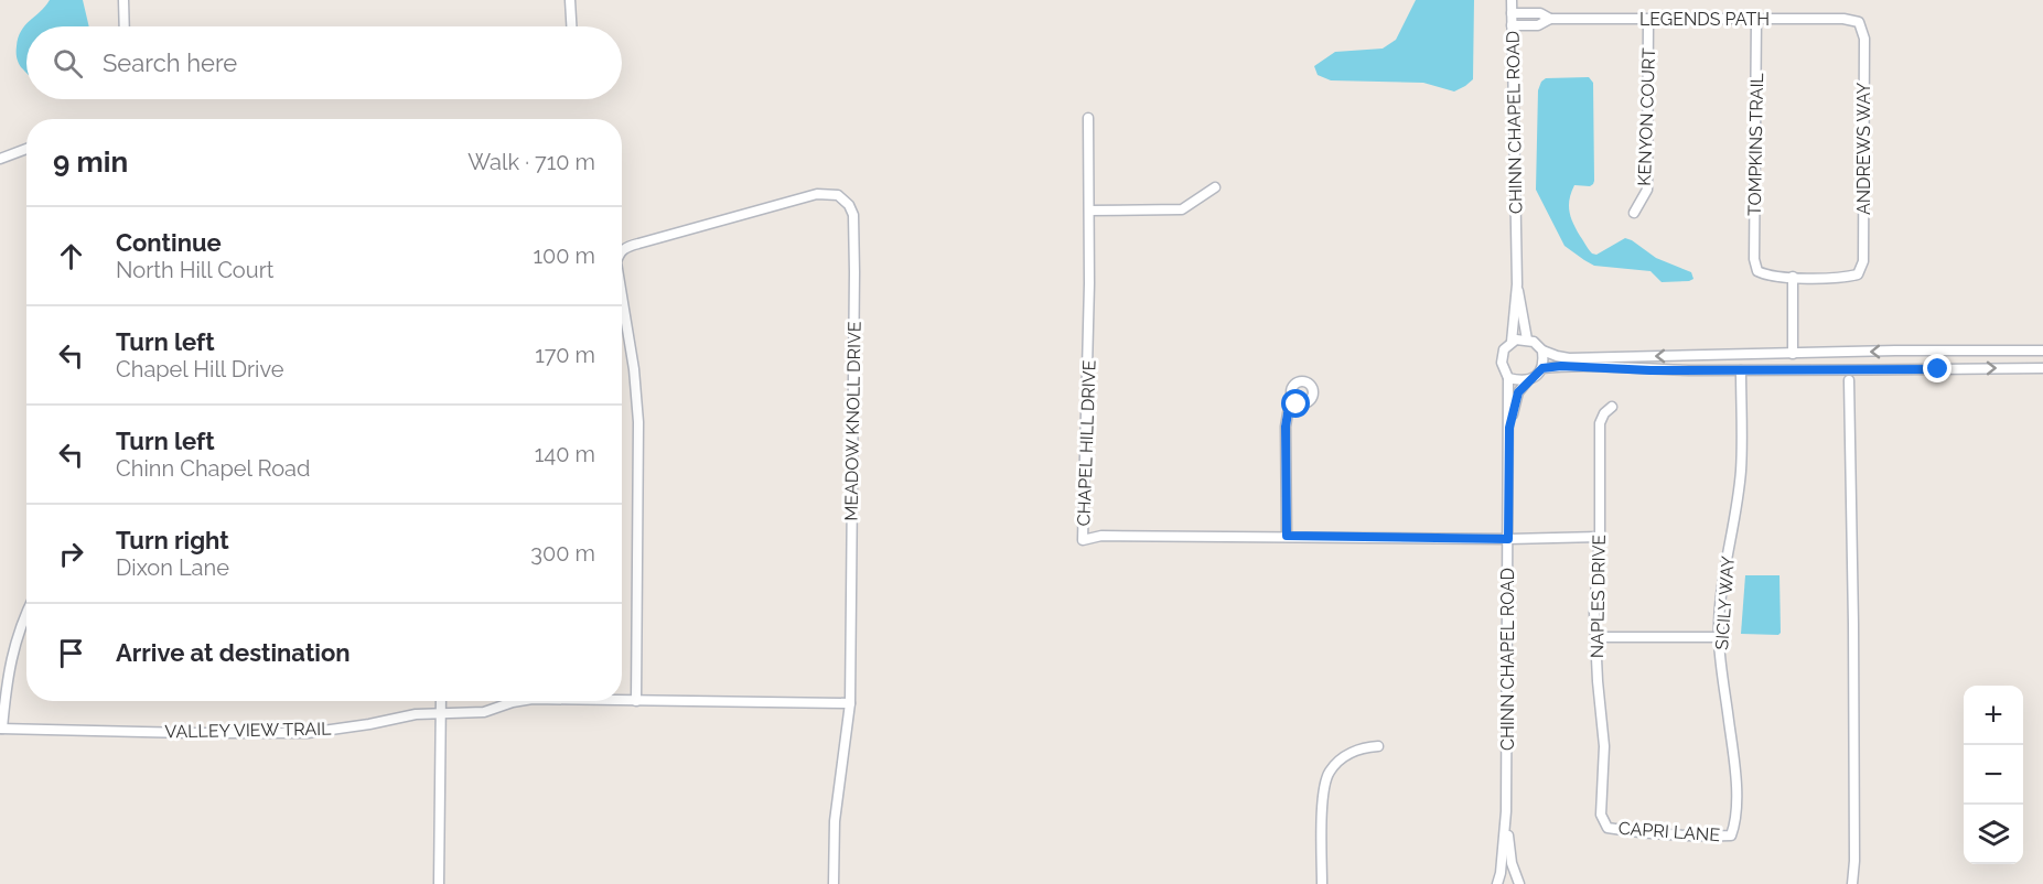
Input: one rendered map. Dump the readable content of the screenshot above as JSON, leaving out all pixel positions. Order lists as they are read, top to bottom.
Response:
{
  "streets": {
    "street": [
      "LEGENDS PATH",
      "KENYON COURT",
      "CHINN CHAPEL ROAD",
      "TOMPKINS TRAIL",
      "ANDREWS WAY",
      "MEADOW KNOLL DRIVE",
      "CHAPEL HILL DRIVE",
      "NAPLES DRIVE",
      "SICILY WAY",
      "VALLEY VIEW TRAIL",
      "CAPRI LANE"
    ]
  },
  "crossings": [
    ["LEGENDS PATH", "KENYON COURT"],
    ["LEGENDS PATH", "CHINN CHAPEL ROAD"],
    ["LEGENDS PATH", "TOMPKINS TRAIL"],
    ["LEGENDS PATH", "ANDREWS WAY"],
    ["CHINN CHAPEL ROAD", "CHAPEL HILL DRIVE"],
    ["TOMPKINS TRAIL", "ANDREWS WAY"],
    ["MEADOW KNOLL DRIVE", "VALLEY VIEW TRAIL"],
    ["CHAPEL HILL DRIVE", "NAPLES DRIVE"],
    ["NAPLES DRIVE", "CAPRI LANE"],
    ["SICILY WAY", "CAPRI LANE"]
  ],
  "page": {
    "search": "Search here",
    "heading": ["9 min", "Walk · 710 m"],
    "list": [
      ["Continue", "North Hill Court", "100 m"],
      ["Turn left", "Chapel Hill Drive", "170 m"],
      ["Turn left", "Chinn Chapel Road", "140 m"],
      ["Turn right", "Dixon Lane", "300 m"],
      "Arrive at destination"
    ],
    "map_buttons": ["+", "−"]
  }
}
